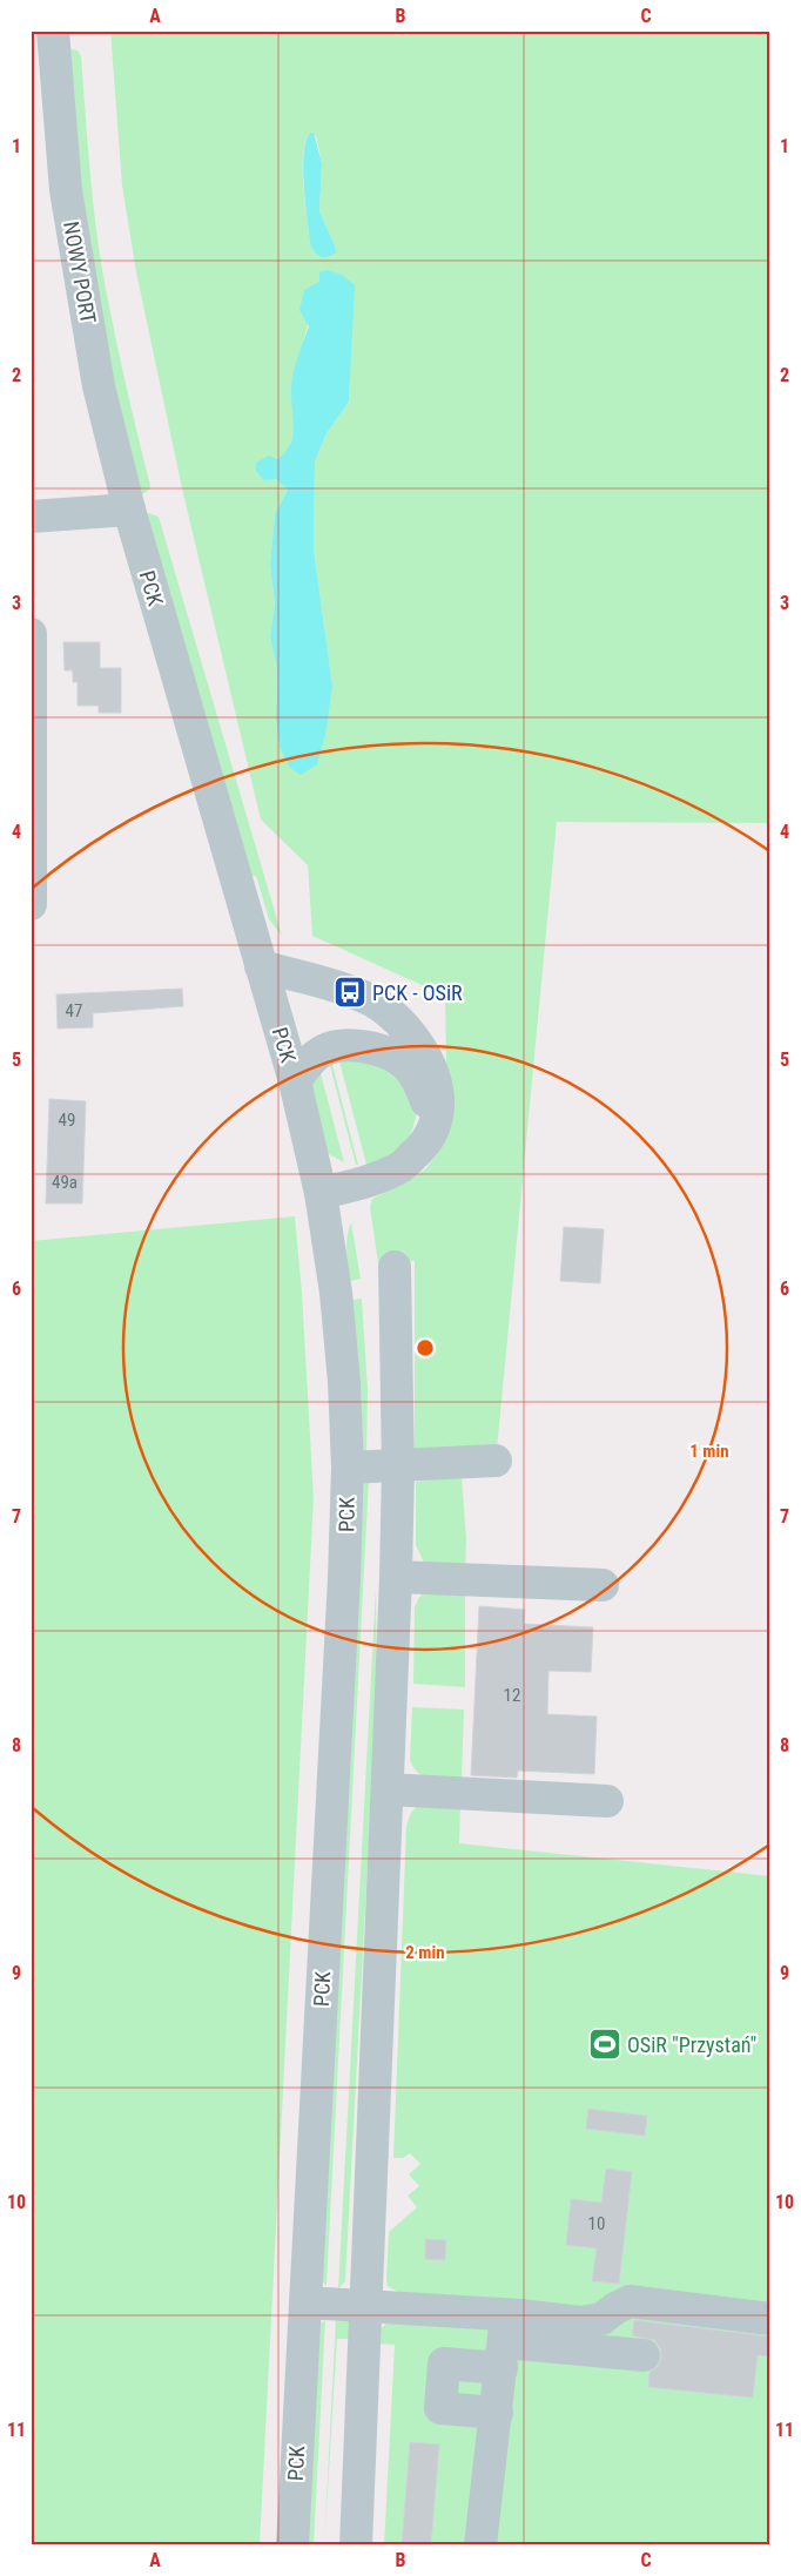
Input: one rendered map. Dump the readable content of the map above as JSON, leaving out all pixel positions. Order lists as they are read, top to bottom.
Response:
{
  "streets": {
    "street": ["NOWY PORT", "PCK"]
  },
  "crossings": [
    ["NOWY PORT", "PCK"]
  ],
  "places": {
    "bus stop": ["PCK - OSiR"],
    "sports": ["OSiR \"Przystań\""]
  },
  "house_numbers": [
    "47",
    "49",
    "49a",
    "12",
    "10"
  ],
  "grid": {
    "columns": ["A", "B", "C"],
    "rows": [
      "1",
      "2",
      "3",
      "4",
      "5",
      "6",
      "7",
      "8",
      "9",
      "10",
      "11"
    ]
  },
  "rings": ["1 min", "2 min"]
}
